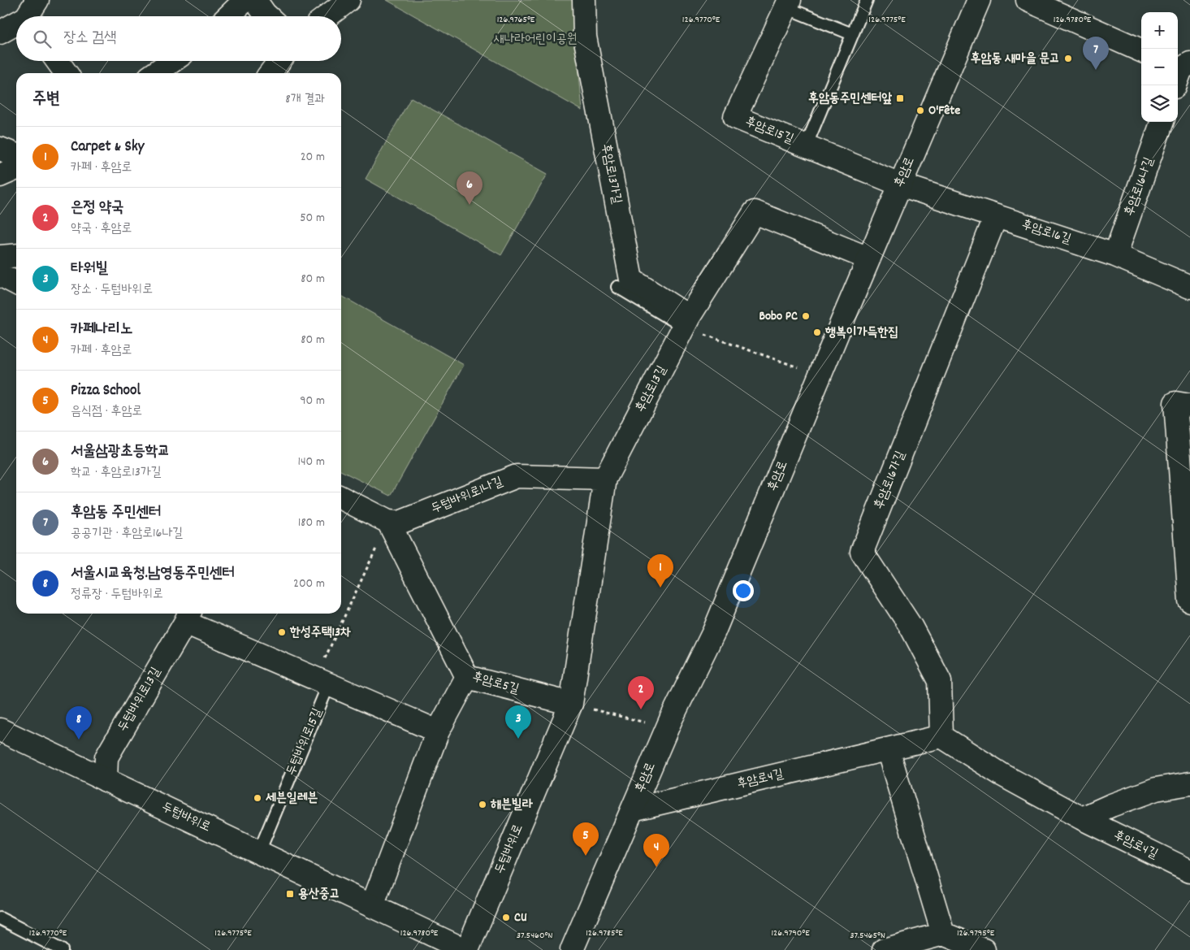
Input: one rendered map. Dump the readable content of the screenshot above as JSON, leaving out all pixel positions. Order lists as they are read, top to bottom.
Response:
{
  "streets": {
    "street": [
      "후암로15길",
      "후암로",
      "후암로13가길",
      "후암로16나길",
      "후암로16길",
      "후암로13길",
      "후암로16가길",
      "두텁바위로1나길",
      "후암로5길",
      "두텁바위로13길",
      "후암로4길",
      "두텁바위로"
    ],
    "lane": ["두텁바위로15길"]
  },
  "crossings": [
    ["후암로15길", "후암로"],
    ["후암로15길", "후암로16길"],
    ["후암로", "후암로16길"],
    ["후암로", "후암로13길"],
    ["후암로", "후암로4길"],
    ["후암로13가길", "후암로13길"],
    ["후암로16나길", "후암로16길"],
    ["후암로16길", "후암로16가길"],
    ["후암로13길", "두텁바위로1나길"],
    ["후암로13길", "후암로5길"],
    ["후암로13길", "두텁바위로"],
    ["후암로16가길", "후암로4길"],
    ["두텁바위로1나길", "후암로5길"],
    ["후암로5길", "두텁바위로"],
    ["두텁바위로13길", "두텁바위로15길"],
    ["두텁바위로13길", "두텁바위로"],
    ["두텁바위로15길", "두텁바위로"]
  ],
  "parks": ["새나라어린이공원"],
  "places": {
    "other": [
      "후암동 새마을 문고",
      "O'Fête",
      "Bobo PC",
      "행복이가득한집",
      "한성주택13차",
      "세븐일레븐",
      "해븐빌라",
      "CU"
    ],
    "transit": ["후암동주민센터앞", "용산중고"]
  },
  "page": {
    "map_buttons": ["+", "−"],
    "search": "장소 검색",
    "pins": [
      "7",
      "6",
      "1",
      "2",
      "3",
      "8",
      "5",
      "4"
    ],
    "heading": ["주변", "8개 결과"],
    "list": [
      {
        "mark": "1",
        "name": "Carpet & Sky",
        "note": "카페 · 후암로",
        "value": "20 m"
      },
      {
        "mark": "2",
        "name": "은정 약국",
        "note": "약국 · 후암로",
        "value": "50 m"
      },
      {
        "mark": "3",
        "name": "타워빌",
        "note": "장소 · 두텁바위로",
        "value": "80 m"
      },
      {
        "mark": "4",
        "name": "카페나리노",
        "note": "카페 · 후암로",
        "value": "80 m"
      },
      {
        "mark": "5",
        "name": "Pizza School",
        "note": "음식점 · 후암로",
        "value": "90 m"
      },
      {
        "mark": "6",
        "name": "서울삼광초등학교",
        "note": "학교 · 후암로13가길",
        "value": "140 m"
      },
      {
        "mark": "7",
        "name": "후암동 주민센터",
        "note": "공공기관 · 후암로16나길",
        "value": "180 m"
      },
      {
        "mark": "8",
        "name": "서울시교육청.남영동주민센터",
        "note": "정류장 · 두텁바위로",
        "value": "200 m"
      }
    ]
  },
  "coordinates": [
    "126.9765°E",
    "126.9770°E",
    "126.9775°E",
    "126.9780°E",
    "126.9785°E",
    "126.9790°E",
    "126.9795°E",
    "37.5460°N",
    "37.5465°N"
  ]
}
